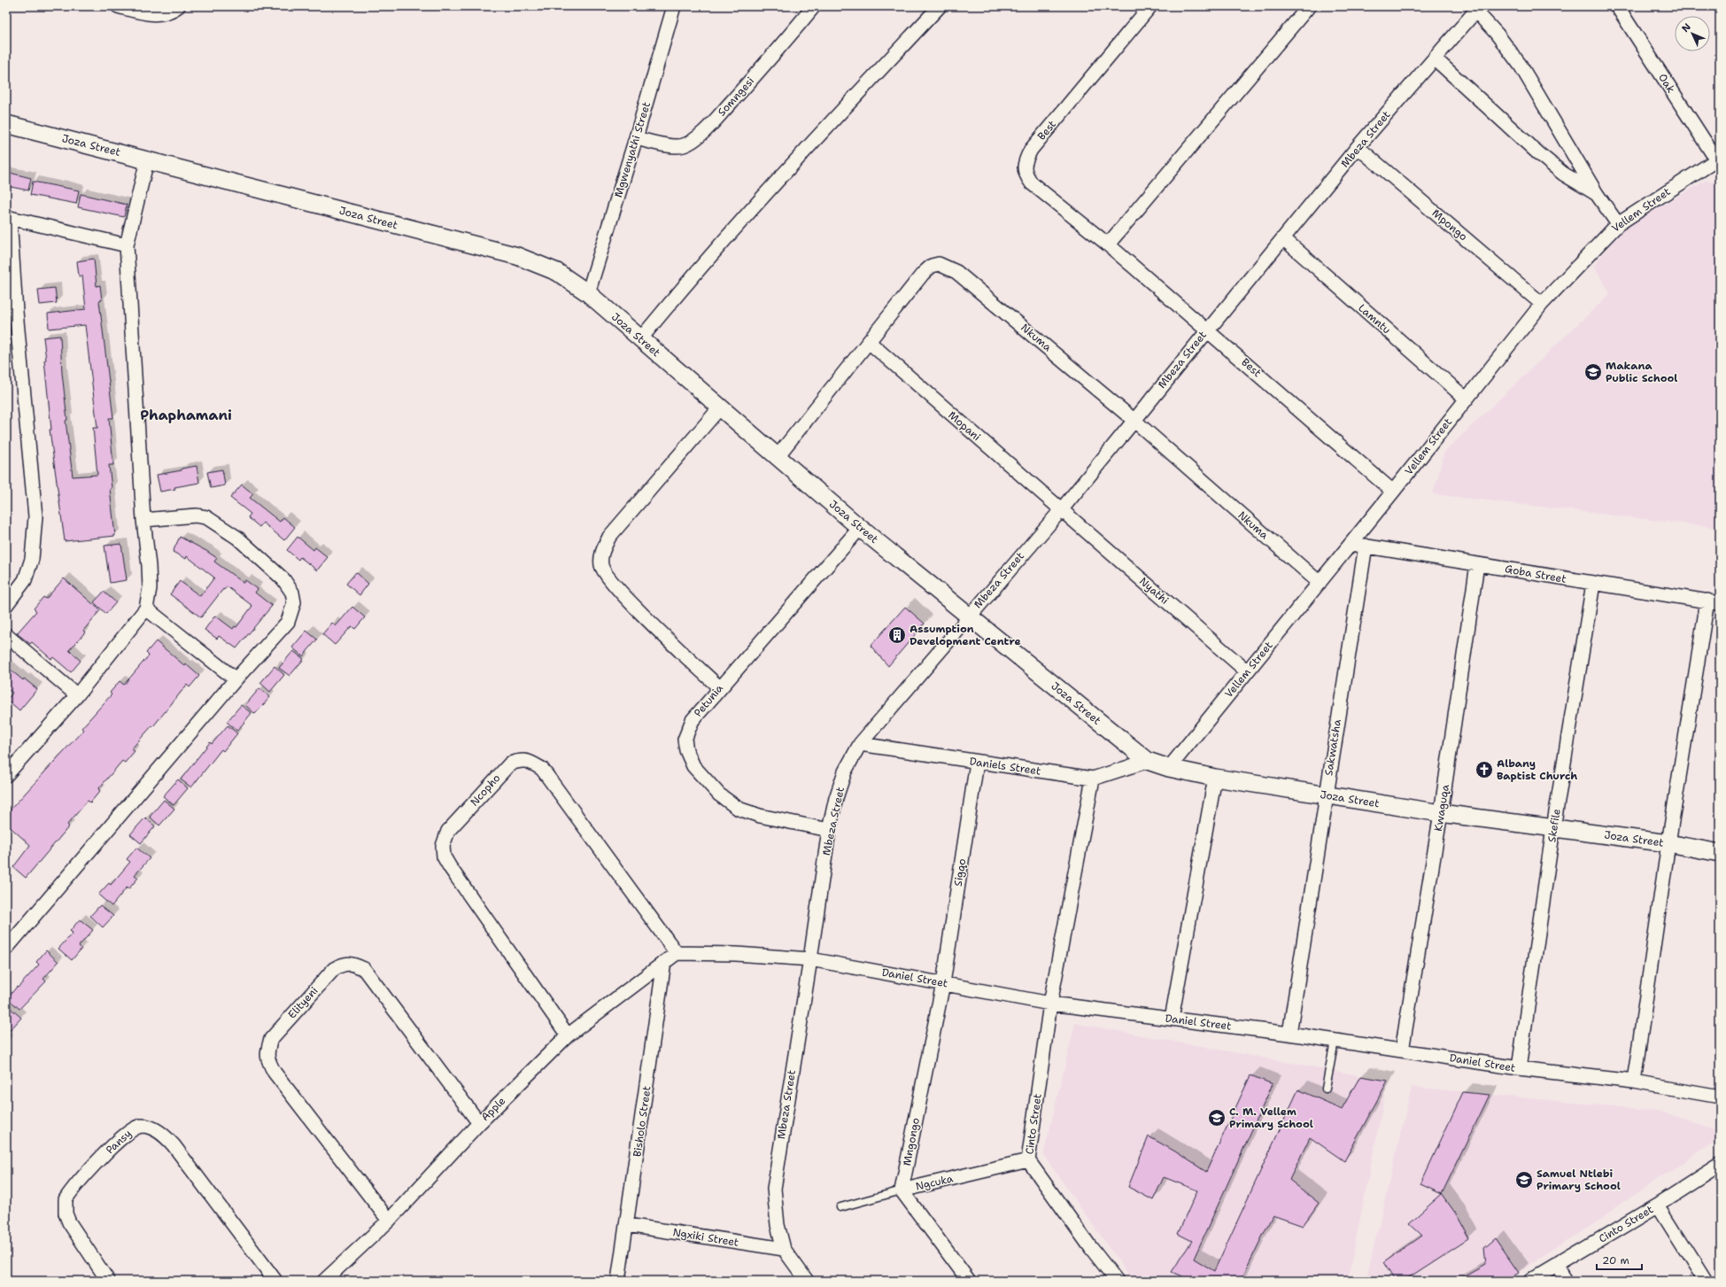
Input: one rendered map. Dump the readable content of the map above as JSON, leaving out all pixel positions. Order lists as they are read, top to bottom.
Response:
{
  "streets": {
    "street": [
      "Oak",
      "Somngesi",
      "Best",
      "Mbeza Street",
      "Joza Street",
      "Mgwenyathi Street",
      "Vellem Street",
      "Mpongo",
      "Lamntu",
      "Nkuma",
      "Mopani",
      "Goba Street",
      "Nyathi",
      "Petunia",
      "Sakwatsha",
      "Daniels Street",
      "Ncopho",
      "Kwaguqa",
      "Skefile",
      "Sigqo",
      "Daniel Street",
      "Elityeni",
      "Apple",
      "Bisholo Street",
      "Cinto Street",
      "Pansy",
      "Mngongo",
      "Ngcuka",
      "Ngxiki Street"
    ]
  },
  "crossings": [
    ["Oak", "Vellem Street"],
    ["Somngesi", "Mgwenyathi Street"],
    ["Best", "Mbeza Street"],
    ["Best", "Vellem Street"],
    ["Mbeza Street", "Joza Street"],
    ["Mbeza Street", "Mpongo"],
    ["Mbeza Street", "Lamntu"],
    ["Mbeza Street", "Nkuma"],
    ["Mbeza Street", "Mopani"],
    ["Mbeza Street", "Nyathi"],
    ["Mbeza Street", "Petunia"],
    ["Mbeza Street", "Daniels Street"],
    ["Mbeza Street", "Daniel Street"],
    ["Mbeza Street", "Ngxiki Street"],
    ["Joza Street", "Mgwenyathi Street"],
    ["Joza Street", "Vellem Street"],
    ["Joza Street", "Nkuma"],
    ["Joza Street", "Petunia"],
    ["Joza Street", "Sakwatsha"],
    ["Joza Street", "Daniels Street"],
    ["Joza Street", "Kwaguqa"],
    ["Joza Street", "Skefile"],
    ["Vellem Street", "Mpongo"],
    ["Vellem Street", "Lamntu"],
    ["Vellem Street", "Nkuma"],
    ["Vellem Street", "Goba Street"],
    ["Vellem Street", "Nyathi"],
    ["Nkuma", "Mopani"],
    ["Mopani", "Nyathi"],
    ["Goba Street", "Sakwatsha"],
    ["Goba Street", "Kwaguqa"],
    ["Goba Street", "Skefile"],
    ["Sakwatsha", "Daniel Street"],
    ["Daniels Street", "Sigqo"],
    ["Daniels Street", "Cinto Street"],
    ["Ncopho", "Daniel Street"],
    ["Ncopho", "Apple"],
    ["Kwaguqa", "Daniel Street"],
    ["Skefile", "Daniel Street"],
    ["Sigqo", "Daniel Street"],
    ["Sigqo", "Mngongo"],
    ["Daniel Street", "Apple"],
    ["Daniel Street", "Cinto Street"],
    ["Daniel Street", "Mngongo"],
    ["Elityeni", "Apple"],
    ["Apple", "Bisholo Street"],
    ["Bisholo Street", "Ngxiki Street"],
    ["Cinto Street", "Ngcuka"],
    ["Mngongo", "Ngcuka"]
  ],
  "districts": ["Phaphamani"],
  "places": {
    "school or university": ["Makana Public School", "C. M. Vellem Primary School", "Samuel Ntlebi Primary School"],
    "building": ["Assumption Development Centre"],
    "church": ["Albany Baptist Church"]
  },
  "scale_bar": "20 m",
  "north": "top left"
}
